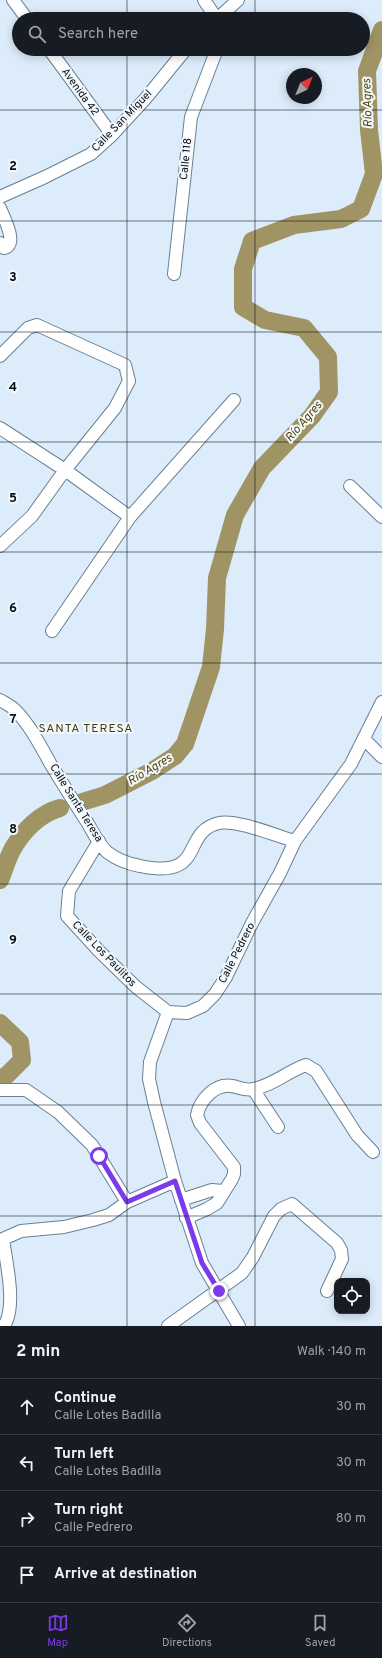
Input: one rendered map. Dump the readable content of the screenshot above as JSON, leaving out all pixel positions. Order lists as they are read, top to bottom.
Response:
{
  "streets": {
    "street": [
      "Avenida 42",
      "Calle San Miguel",
      "Calle 118",
      "Calle Santa Teresa",
      "Calle Pedrero",
      "Calle Los Paulitos"
    ]
  },
  "crossings": [
    ["Avenida 42", "Calle San Miguel"],
    ["Calle Santa Teresa", "Calle Pedrero"],
    ["Calle Santa Teresa", "Calle Los Paulitos"],
    ["Calle Pedrero", "Calle Los Paulitos"]
  ],
  "districts": ["SANTA TERESA"],
  "water": ["Río Agres"],
  "north": "top right",
  "page": {
    "search": "Search here",
    "heading": ["2 min", "Walk · 140 m"],
    "list": [
      ["Continue", "Calle Lotes Badilla", "30 m"],
      ["Turn left", "Calle Lotes Badilla", "30 m"],
      ["Turn right", "Calle Pedrero", "80 m"],
      "Arrive at destination"
    ],
    "nav": ["Map", "Directions", "Saved"]
  },
  "grid": {
    "rows": [
      "2",
      "3",
      "4",
      "5",
      "6",
      "7",
      "8",
      "9"
    ]
  }
}
